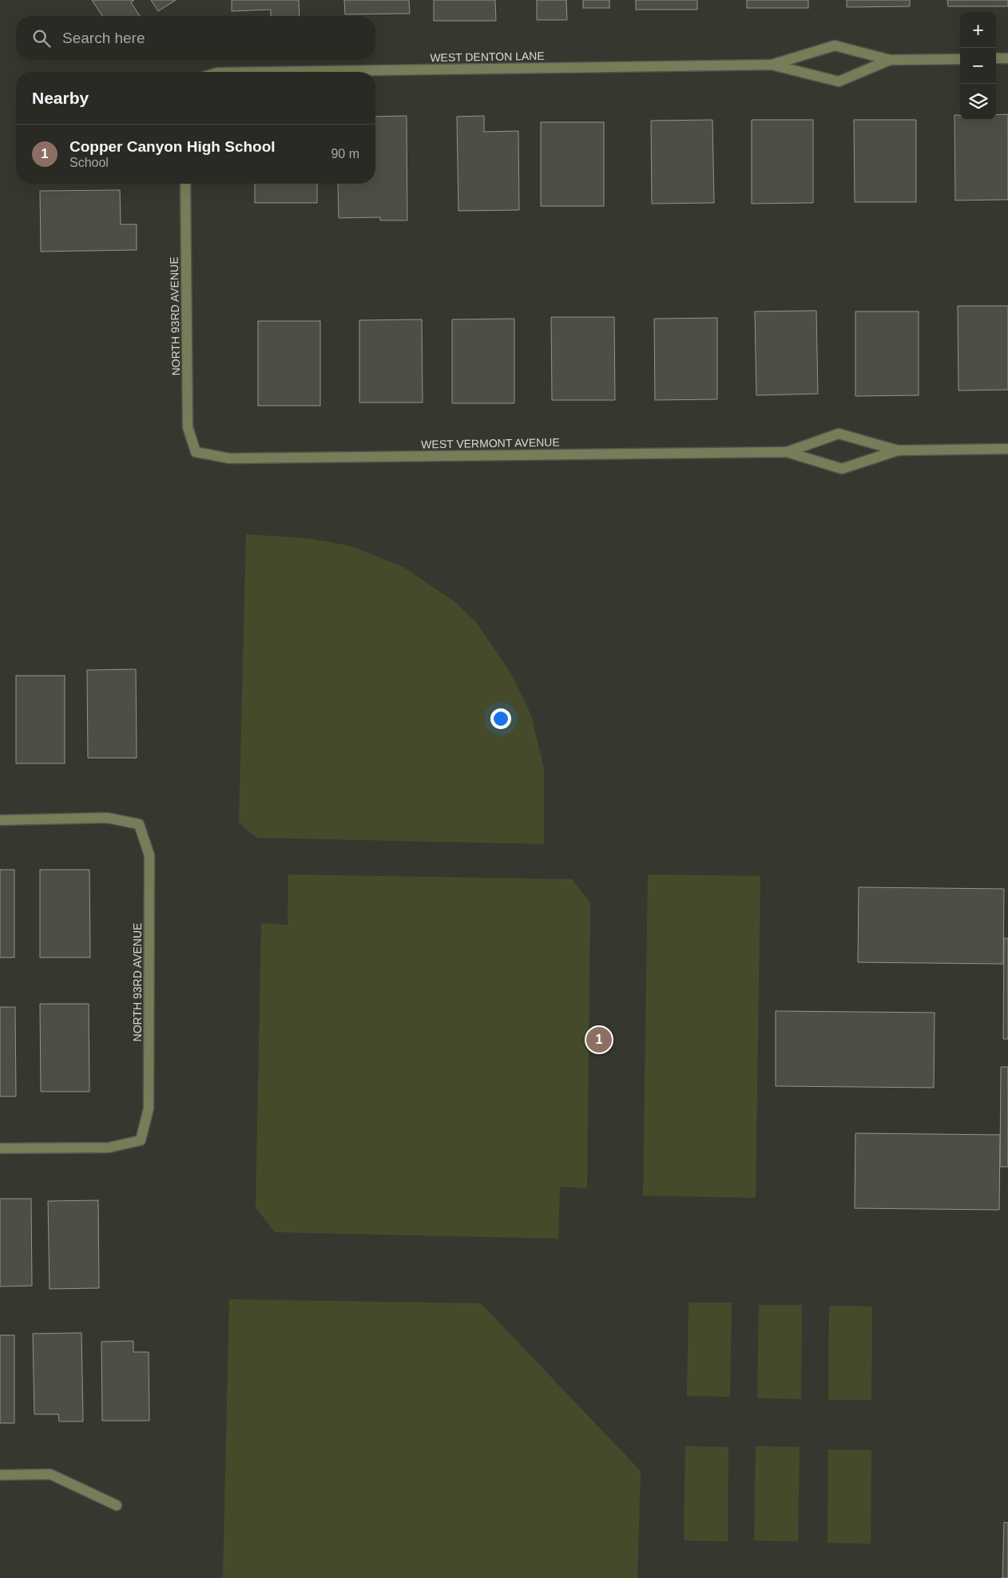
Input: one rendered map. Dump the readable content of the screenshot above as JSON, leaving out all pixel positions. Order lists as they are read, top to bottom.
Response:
{
  "streets": {
    "street": ["WEST DENTON LANE", "NORTH 93RD AVENUE", "WEST VERMONT AVENUE"]
  },
  "crossings": [
    ["NORTH 93RD AVENUE", "WEST VERMONT AVENUE"]
  ],
  "page": {
    "map_buttons": ["+", "−"],
    "search": "Search here",
    "heading": "Nearby",
    "list": [
      {
        "mark": "1",
        "name": "Copper Canyon High School",
        "note": "School",
        "value": "90 m"
      }
    ],
    "pins": "1"
  }
}
